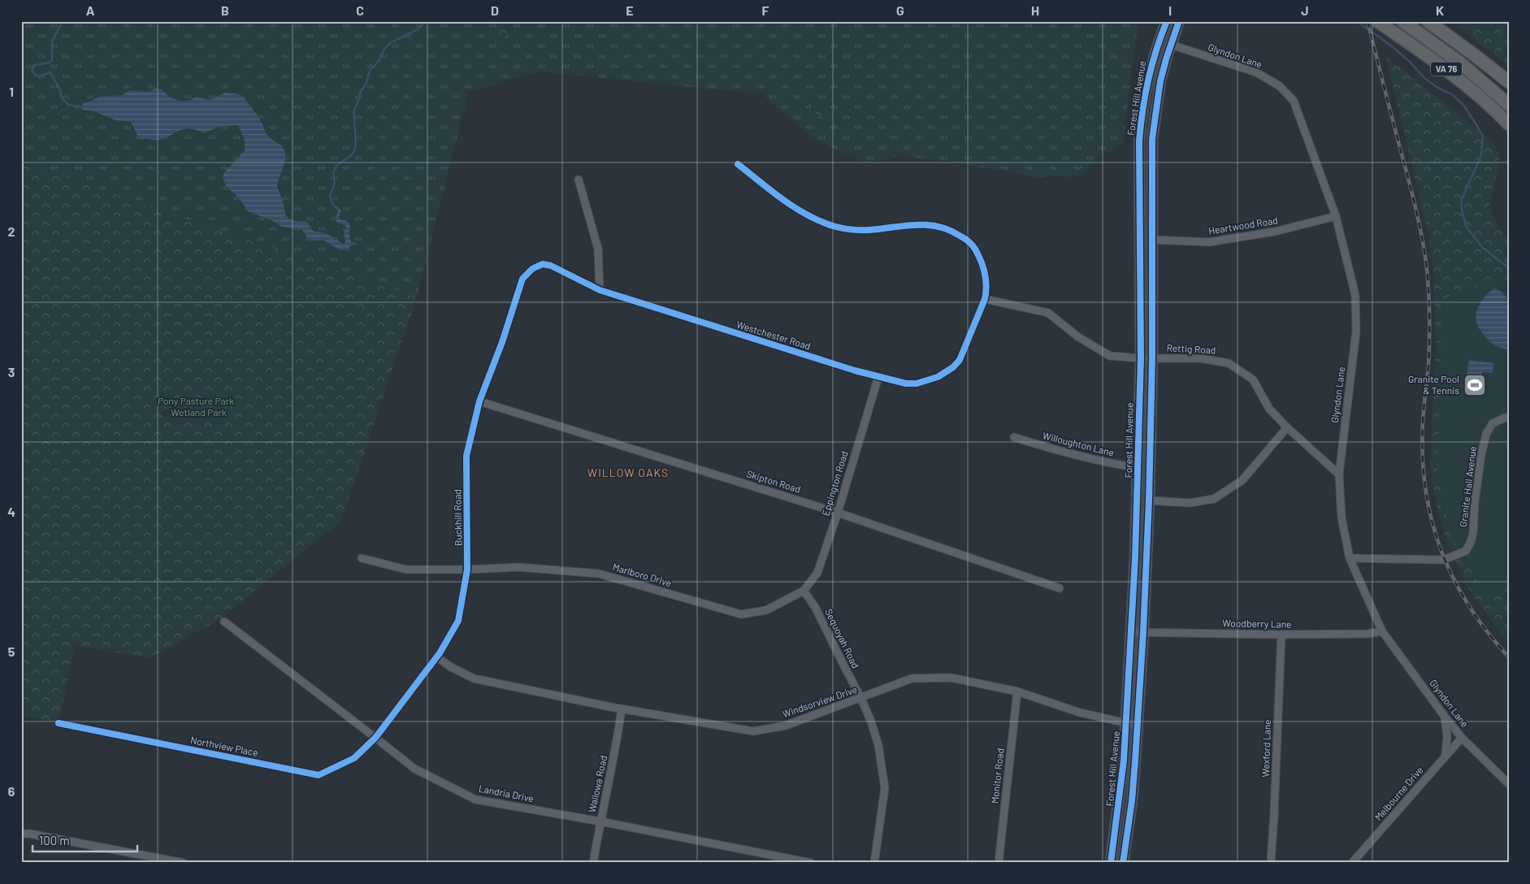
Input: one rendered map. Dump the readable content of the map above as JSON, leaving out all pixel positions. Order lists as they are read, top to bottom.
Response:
{
  "streets": {
    "highway": ["VA 76"],
    "main road": ["Forest Hill Avenue"],
    "street": [
      "Glyndon Lane",
      "Heartwood Road",
      "Westchester Road",
      "Rettig Road",
      "Willoughton Lane",
      "Skipton Road",
      "Eppington Road",
      "Granite Hall Avenue",
      "Buckhill Road",
      "Marlboro Drive",
      "Woodberry Lane",
      "Sequoyah Road",
      "Windsorview Drive",
      "Northview Place",
      "Wexford Lane",
      "Monitor Road",
      "Wallowa Road",
      "Landria Drive",
      "Melbourne Drive"
    ]
  },
  "crossings": [
    ["Glyndon Lane", "Forest Hill Avenue"],
    ["Glyndon Lane", "Heartwood Road"],
    ["Glyndon Lane", "Rettig Road"],
    ["Glyndon Lane", "Granite Hall Avenue"],
    ["Glyndon Lane", "Woodberry Lane"],
    ["Glyndon Lane", "Melbourne Drive"],
    ["Forest Hill Avenue", "Heartwood Road"],
    ["Forest Hill Avenue", "Rettig Road"],
    ["Forest Hill Avenue", "Willoughton Lane"],
    ["Forest Hill Avenue", "Woodberry Lane"],
    ["Forest Hill Avenue", "Windsorview Drive"],
    ["Westchester Road", "Rettig Road"],
    ["Westchester Road", "Eppington Road"],
    ["Westchester Road", "Buckhill Road"],
    ["Skipton Road", "Eppington Road"],
    ["Skipton Road", "Buckhill Road"],
    ["Eppington Road", "Marlboro Drive"],
    ["Eppington Road", "Sequoyah Road"],
    ["Buckhill Road", "Marlboro Drive"],
    ["Buckhill Road", "Windsorview Drive"],
    ["Buckhill Road", "Northview Place"],
    ["Buckhill Road", "Landria Drive"],
    ["Marlboro Drive", "Sequoyah Road"],
    ["Woodberry Lane", "Wexford Lane"],
    ["Sequoyah Road", "Windsorview Drive"],
    ["Windsorview Drive", "Monitor Road"],
    ["Windsorview Drive", "Wallowa Road"],
    ["Northview Place", "Landria Drive"],
    ["Wallowa Road", "Landria Drive"]
  ],
  "districts": ["WILLOW OAKS"],
  "parks": ["Pony Pasture Park - Wetland Park"],
  "places": {
    "sports": ["Granite Pool & Tennis"]
  },
  "scale_bar": "100 m",
  "grid": {
    "columns": [
      "A",
      "B",
      "C",
      "D",
      "E",
      "F",
      "G",
      "H",
      "I",
      "J",
      "K"
    ],
    "rows": [
      "1",
      "2",
      "3",
      "4",
      "5",
      "6"
    ]
  }
}
